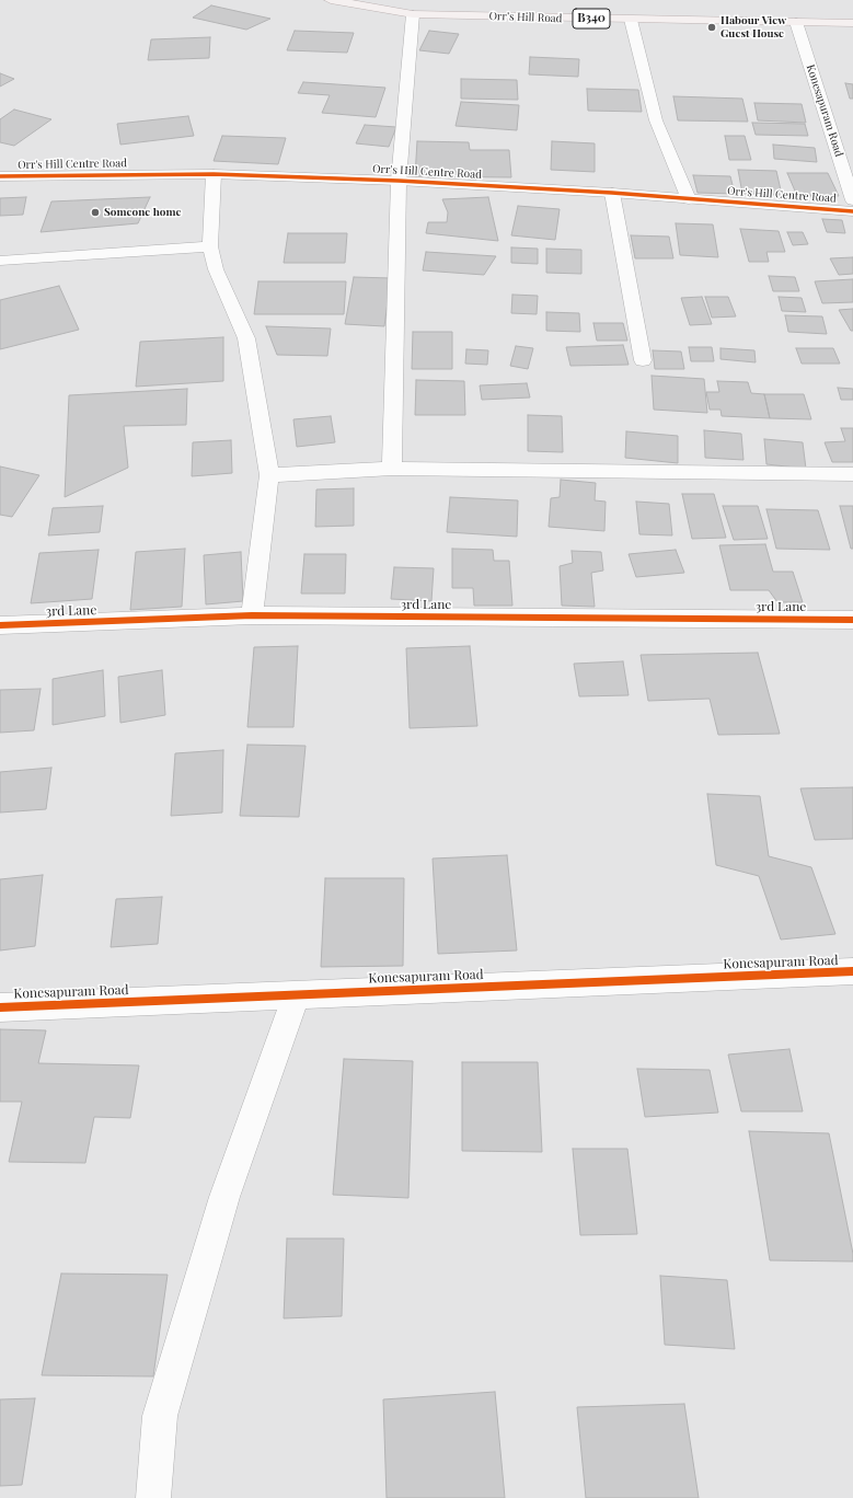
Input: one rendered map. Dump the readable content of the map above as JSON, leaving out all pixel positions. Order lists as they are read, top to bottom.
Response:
{
  "streets": {
    "main road": ["Orr’s Hill Road", "B340"],
    "street": ["Konesapuram Road", "Orr's Hill Centre Road", "3rd Lane"]
  },
  "crossings": [
    ["Orr’s Hill Road", "Konesapuram Road"]
  ],
  "places": ["Habour View Guest House", "Someone home"]
}
